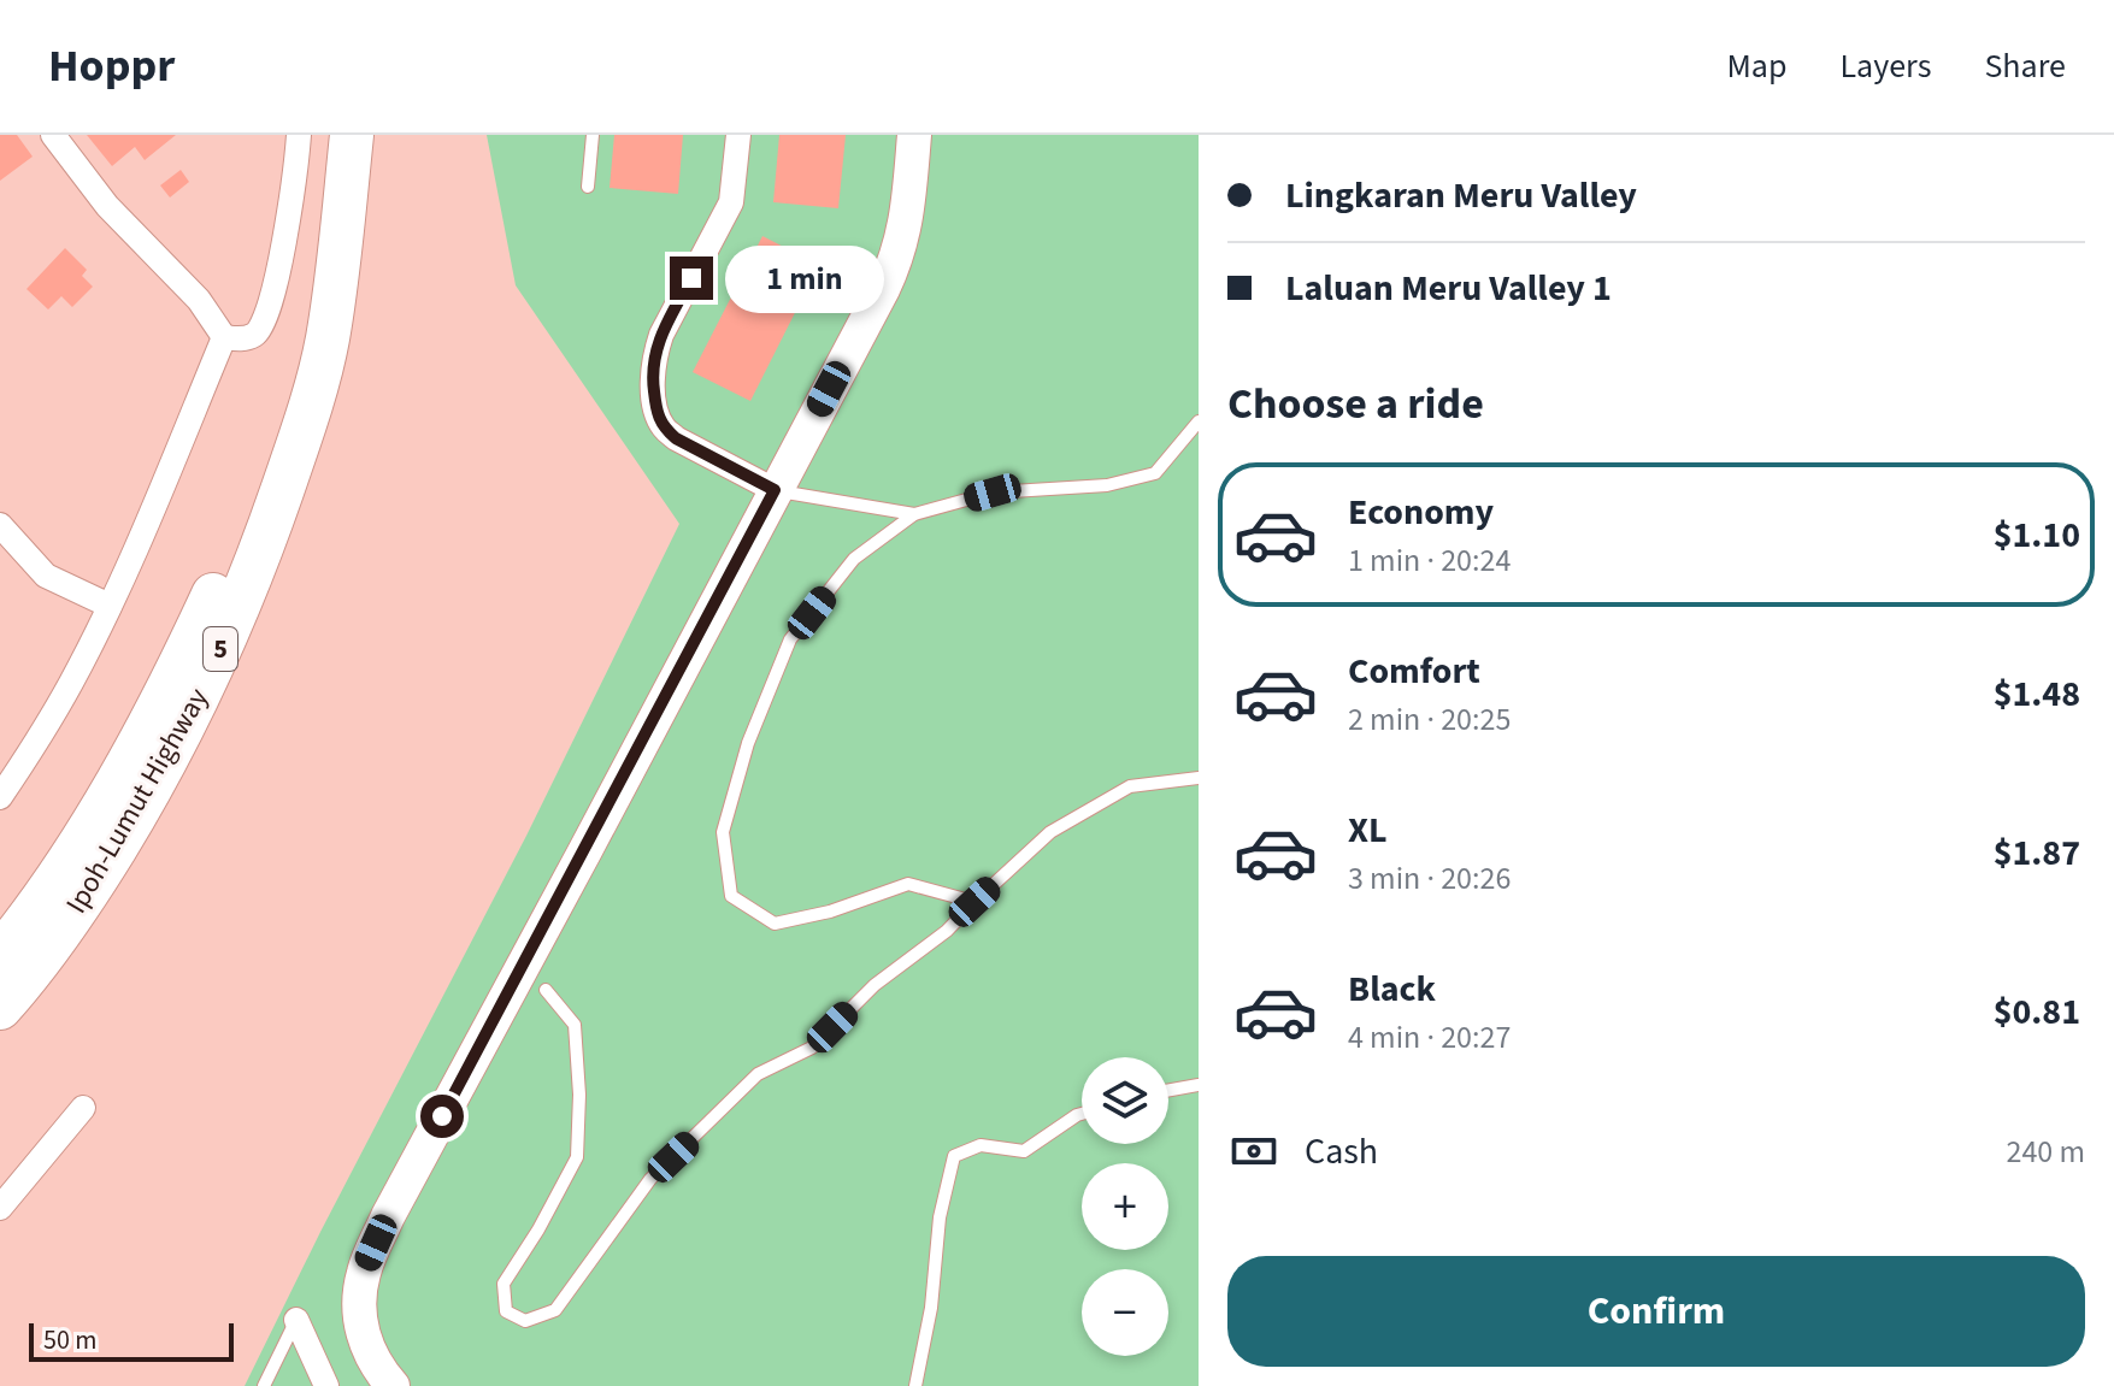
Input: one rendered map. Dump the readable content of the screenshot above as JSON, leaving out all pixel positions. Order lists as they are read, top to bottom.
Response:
{
  "streets": {
    "highway": ["5", "Ipoh-Lumut Highway"]
  },
  "scale_bar": "50 m",
  "page": {
    "header": "Hoppr",
    "nav": ["Map", "Layers", "Share"],
    "banner": ["Lingkaran Meru Valley", "Laluan Meru Valley 1"],
    "bubble": "1 min",
    "heading": "Choose a ride",
    "list": [
      {
        "name": "Economy",
        "note": "1 min · 20:24",
        "value": "$1.10"
      },
      {
        "name": "Comfort",
        "note": "2 min · 20:25",
        "value": "$1.48"
      },
      {
        "name": "XL",
        "note": "3 min · 20:26",
        "value": "$1.87"
      },
      {
        "name": "Black",
        "note": "4 min · 20:27",
        "value": "$0.81"
      }
    ],
    "map_buttons": ["+", "−"],
    "pay": ["Cash", "240 m"],
    "buttons": "Confirm",
    "scale": "50 m"
  }
}
